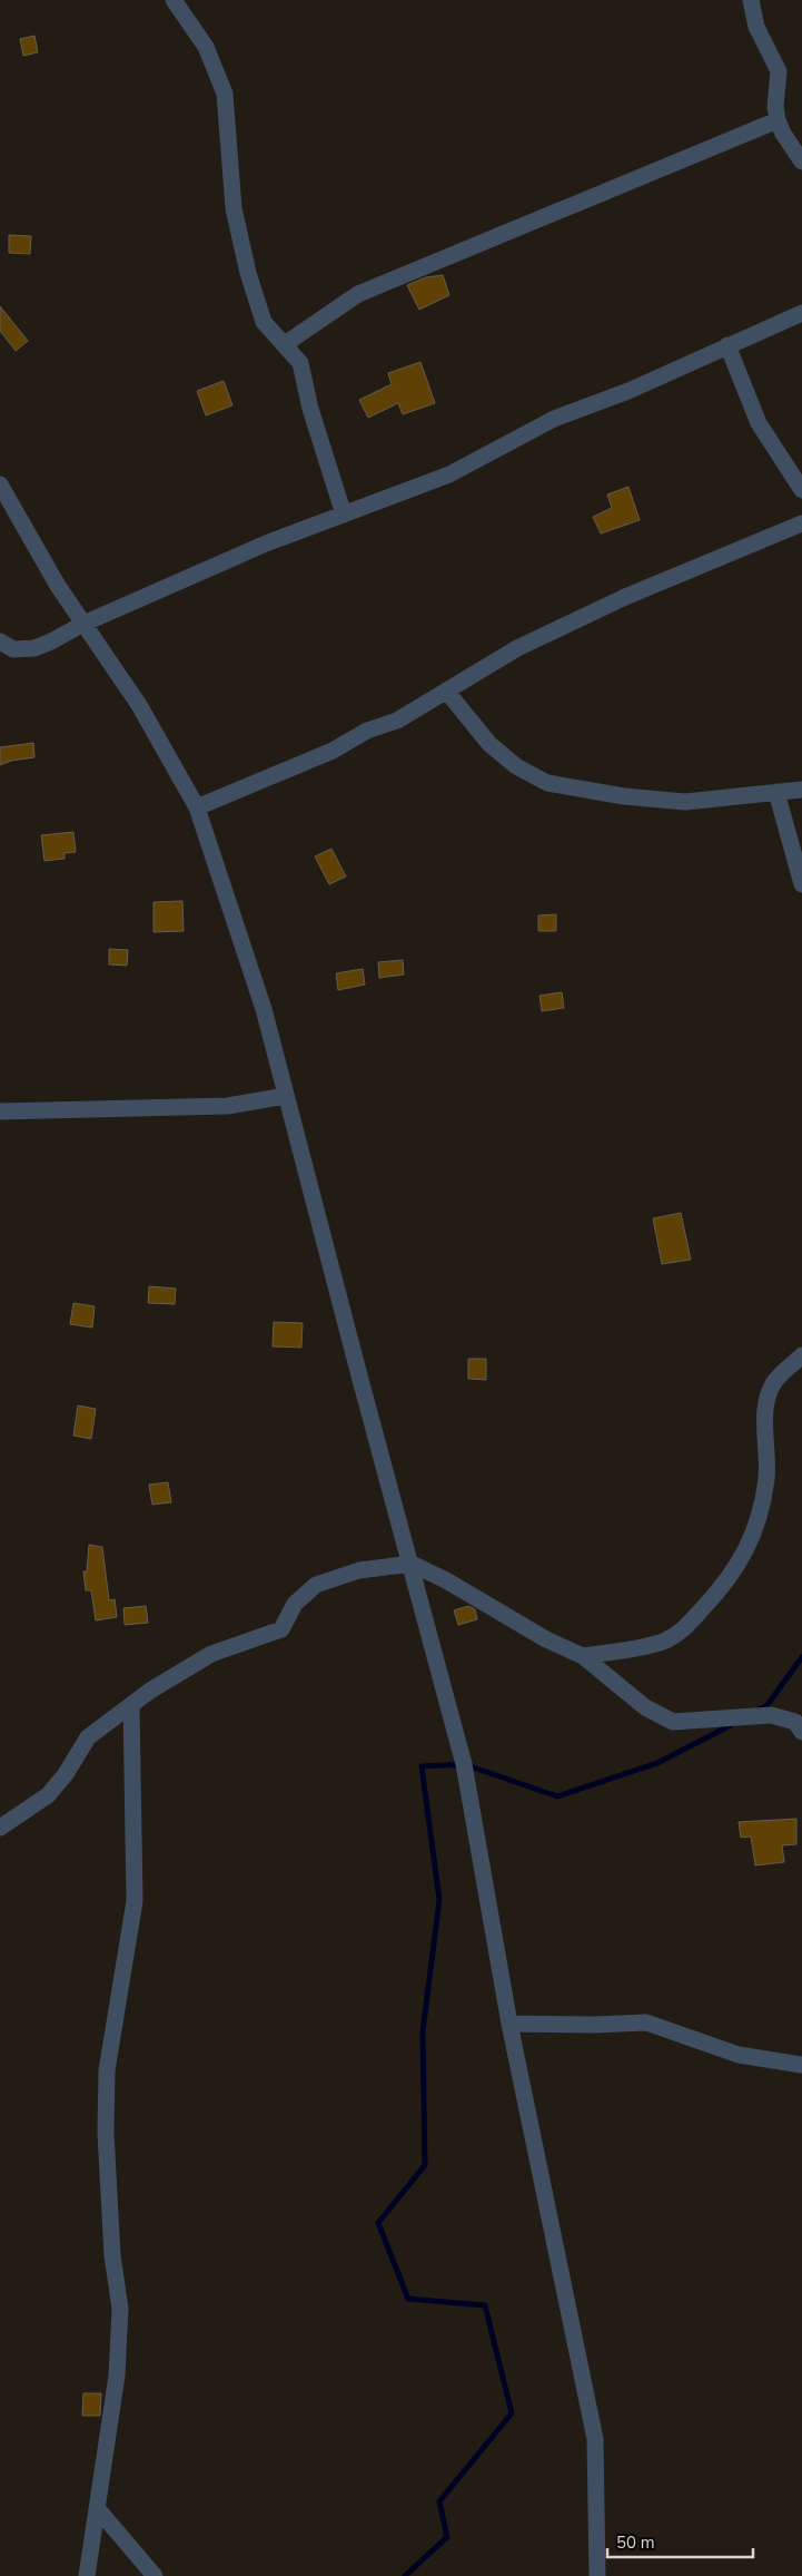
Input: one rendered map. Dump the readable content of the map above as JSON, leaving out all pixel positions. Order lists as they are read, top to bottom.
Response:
{
  "scale_bar": "50 m"
}
